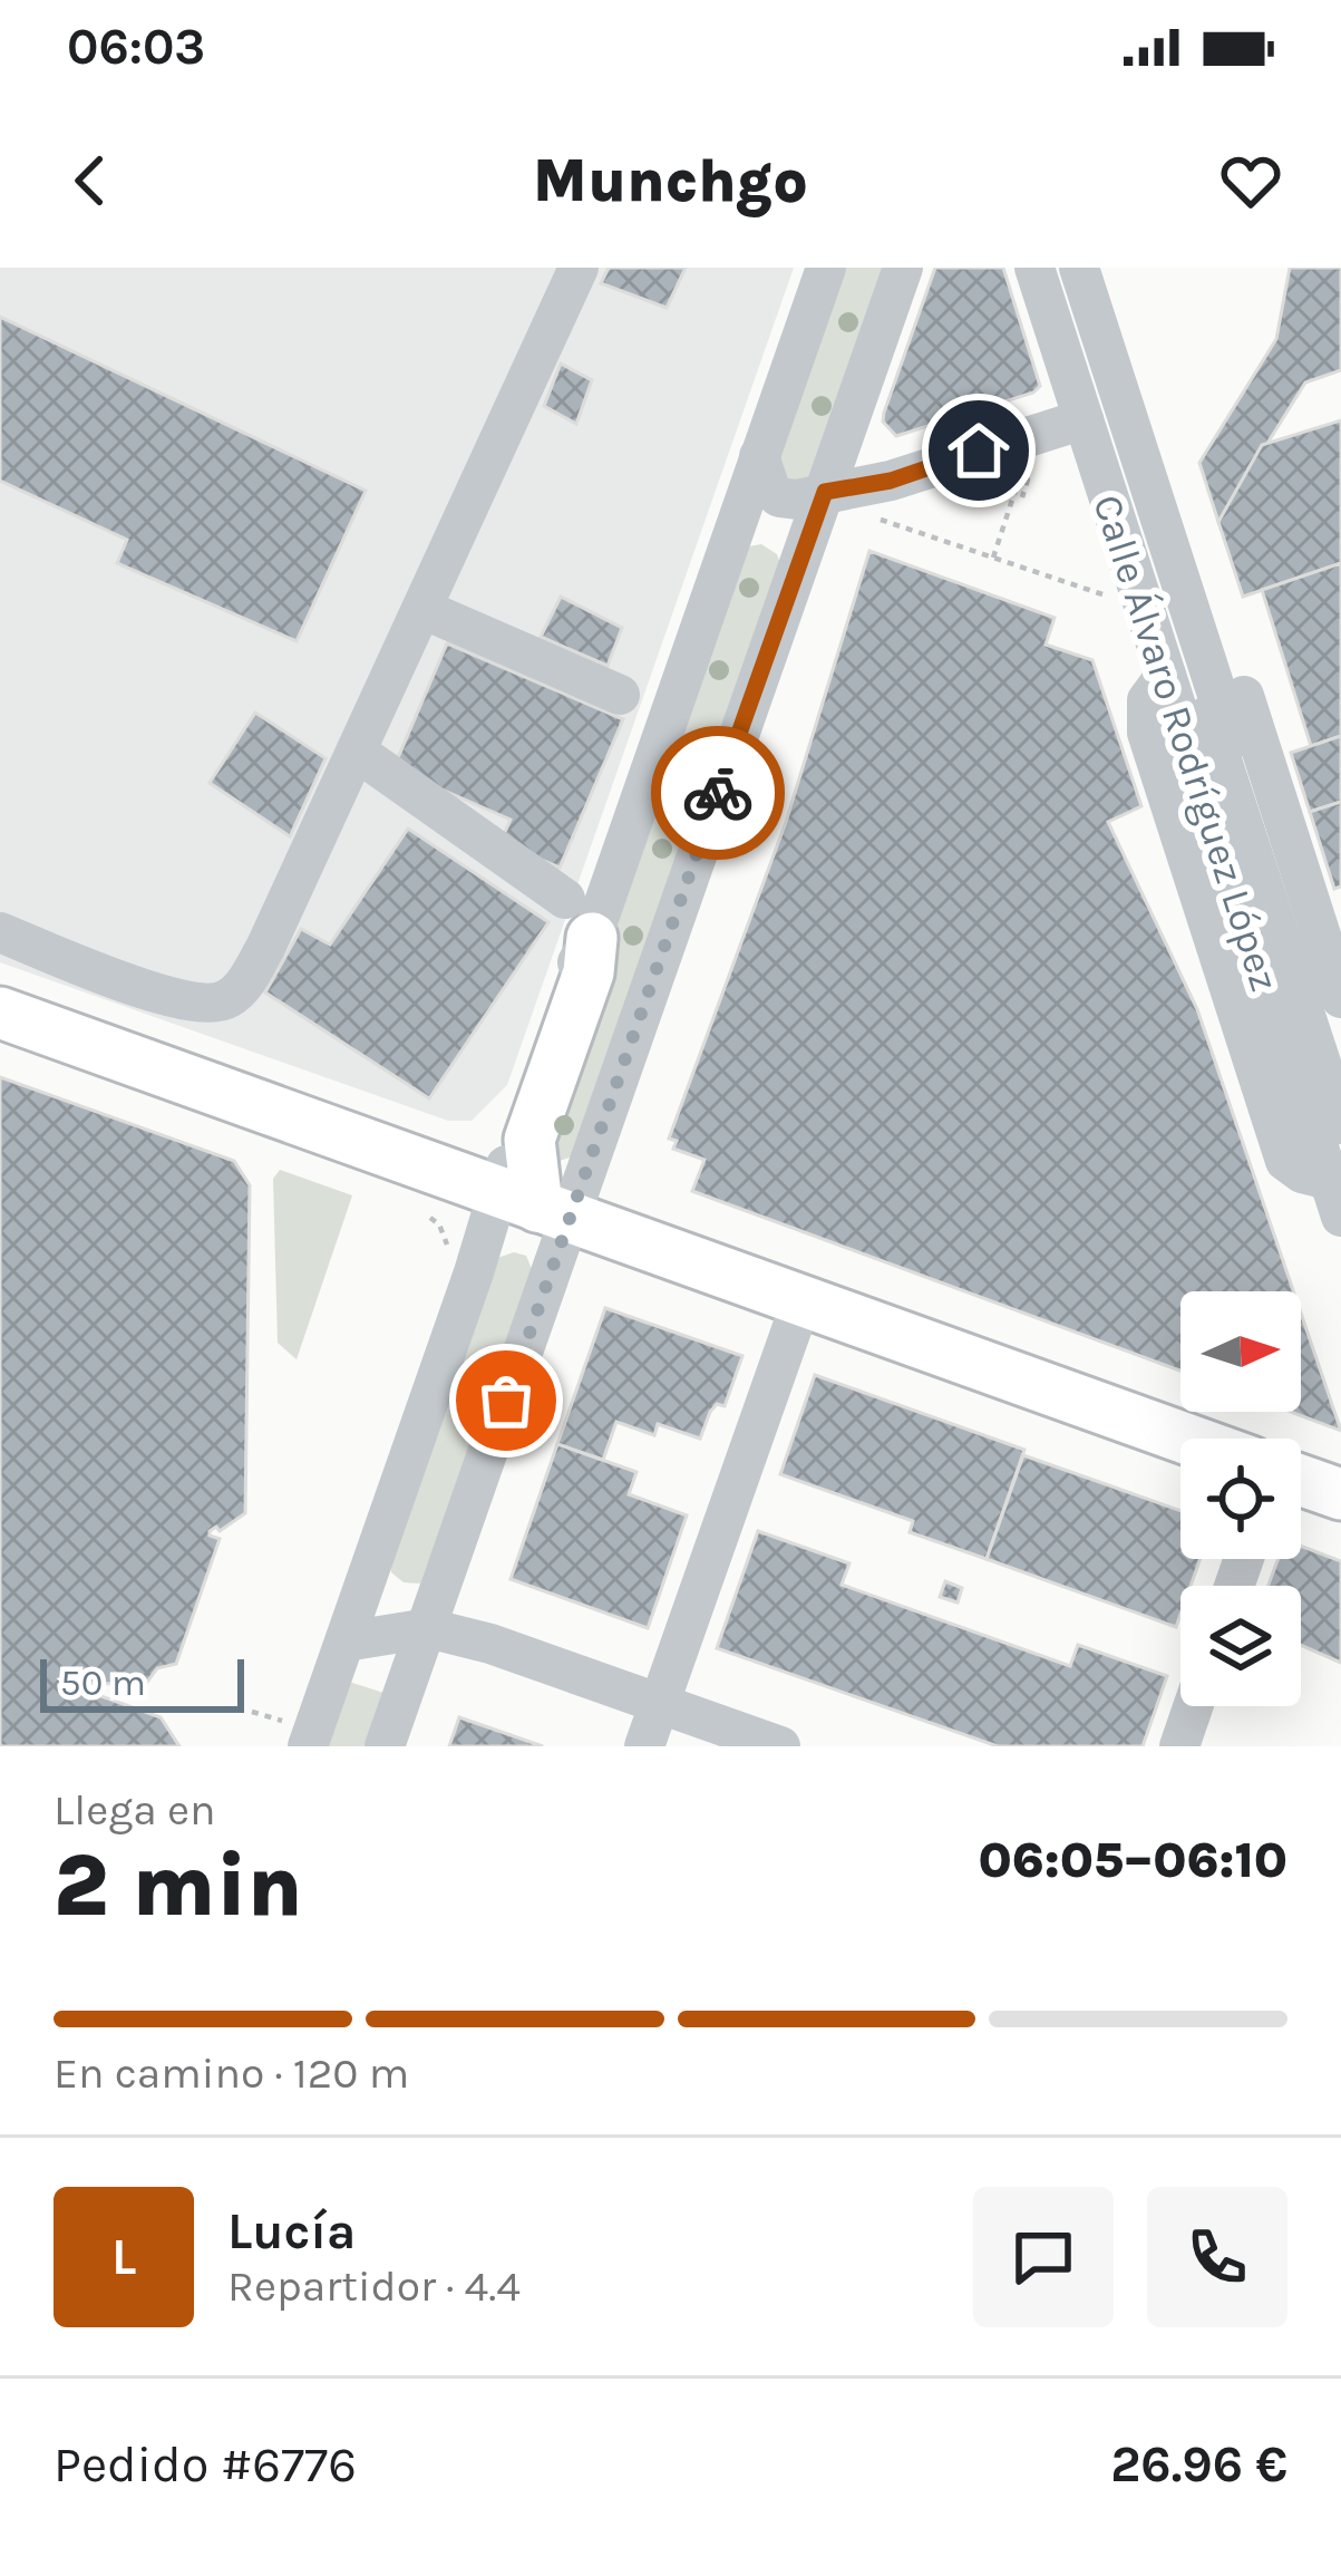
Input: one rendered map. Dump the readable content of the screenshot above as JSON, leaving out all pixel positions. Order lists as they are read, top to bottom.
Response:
{
  "streets": {
    "street": ["Calle Álvaro Rodríguez López"]
  },
  "scale_bar": "50 m",
  "north": "right",
  "page": {
    "status": "06:03",
    "header": "Munchgo",
    "scale": "50 m",
    "heading": ["2 min", "Llega en", "06:05–06:10"],
    "panel": [
      "Lucía",
      "Repartidor · 4.4",
      "Pedido #6776",
      "26.96 €"
    ],
    "bar": "En camino · 120 m",
    "round": "L"
  }
}
